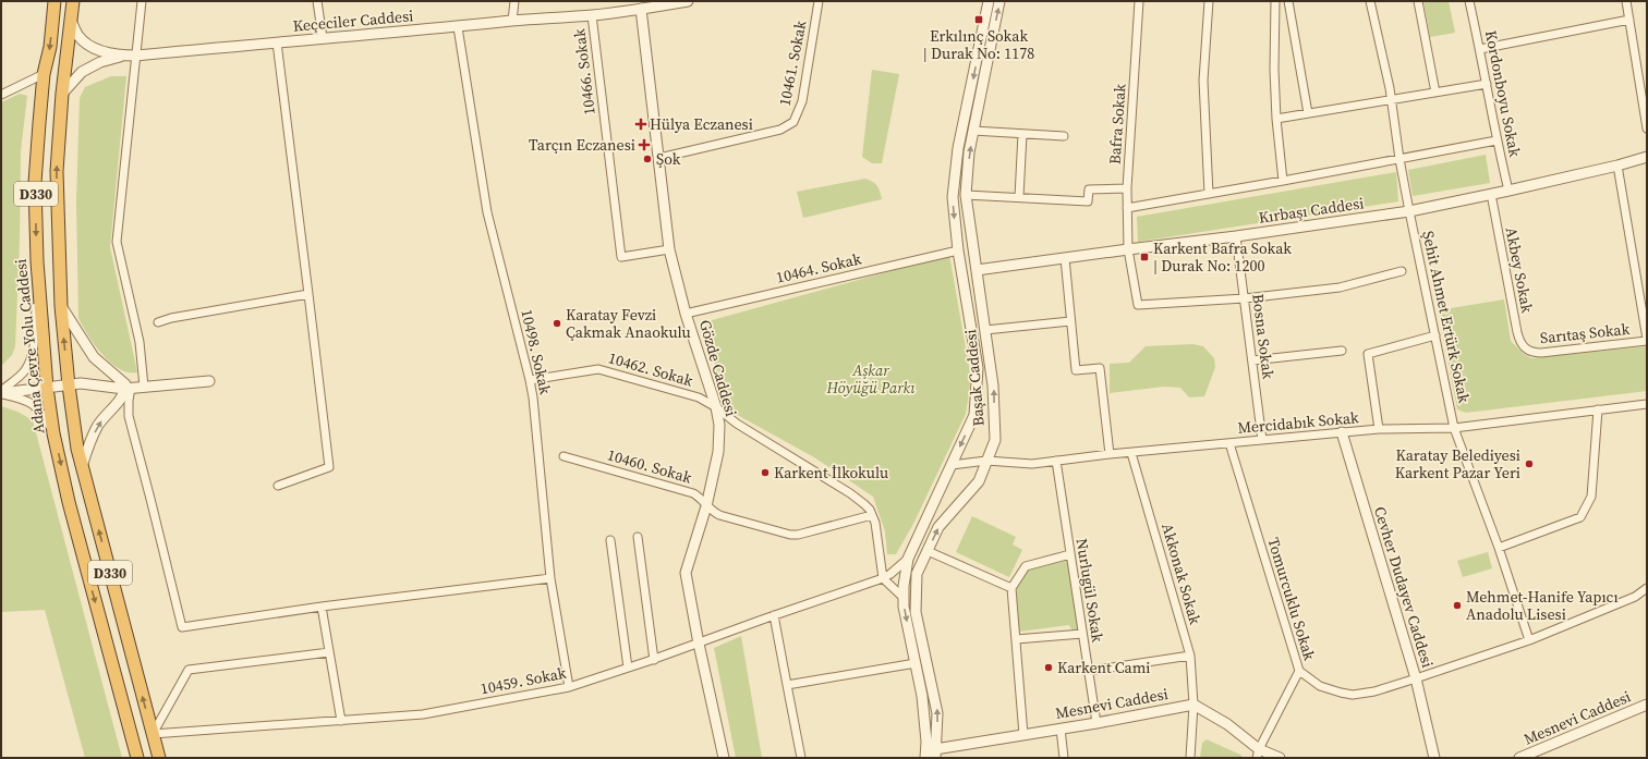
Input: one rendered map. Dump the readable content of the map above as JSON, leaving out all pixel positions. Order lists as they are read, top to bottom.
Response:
{
  "streets": {
    "highway": ["D330", "Adana Çevre Yolu Caddesi"],
    "street": [
      "Keçeciler Caddesi",
      "10461. Sokak",
      "10466. Sokak",
      "Kordonboyu Sokak",
      "Bafra Sokak",
      "Kırbaşı Caddesi",
      "10464. Sokak",
      "Akbey Sokak",
      "Şehit Ahmet Ertürk Sokak",
      "Sarıtaş Sokak",
      "Bosna Sokak",
      "10498. Sokak",
      "Gözde Caddesi",
      "10462. Sokak",
      "Başak Caddesi",
      "Mercidabık Sokak",
      "10460. Sokak",
      "Akkonak Sokak",
      "Cevher Dudayev Caddesi",
      "Nurlugül Sokak",
      "Tomurcuklu Sokak",
      "10459. Sokak",
      "Mesnevi Caddesi"
    ]
  },
  "crossings": [
    ["Keçeciler Caddesi", "10466. Sokak"],
    ["Keçeciler Caddesi", "10498. Sokak"],
    ["Keçeciler Caddesi", "Gözde Caddesi"],
    ["10461. Sokak", "Gözde Caddesi"],
    ["10466. Sokak", "Gözde Caddesi"],
    ["Kordonboyu Sokak", "Kırbaşı Caddesi"],
    ["Bafra Sokak", "Kırbaşı Caddesi"],
    ["Bafra Sokak", "Bosna Sokak"],
    ["D330", "10459. Sokak"],
    ["Kırbaşı Caddesi", "Akbey Sokak"],
    ["Kırbaşı Caddesi", "Şehit Ahmet Ertürk Sokak"],
    ["Kırbaşı Caddesi", "Bosna Sokak"],
    ["Kırbaşı Caddesi", "Başak Caddesi"],
    ["10464. Sokak", "Gözde Caddesi"],
    ["10464. Sokak", "Başak Caddesi"],
    ["Akbey Sokak", "Sarıtaş Sokak"],
    ["Şehit Ahmet Ertürk Sokak", "Mercidabık Sokak"],
    ["Bosna Sokak", "Mercidabık Sokak"],
    ["10498. Sokak", "10462. Sokak"],
    ["10498. Sokak", "10459. Sokak"],
    ["Gözde Caddesi", "10462. Sokak"],
    ["Gözde Caddesi", "10460. Sokak"],
    ["Gözde Caddesi", "10459. Sokak"],
    ["10462. Sokak", "10460. Sokak"],
    ["10462. Sokak", "10459. Sokak"],
    ["Başak Caddesi", "Mercidabık Sokak"],
    ["Başak Caddesi", "10459. Sokak"],
    ["Başak Caddesi", "Mesnevi Caddesi"],
    ["Mercidabık Sokak", "Akkonak Sokak"],
    ["Mercidabık Sokak", "Cevher Dudayev Caddesi"],
    ["Mercidabık Sokak", "Nurlugül Sokak"],
    ["Mercidabık Sokak", "Tomurcuklu Sokak"],
    ["Akkonak Sokak", "Mesnevi Caddesi"],
    ["Nurlugül Sokak", "Mesnevi Caddesi"]
  ],
  "parks": ["Aşkar Höyüğü Parkı"],
  "places": {
    "transit": ["Erkılınç Sokak | Durak No: 1178", "Karkent Bafra Sokak | Durak No: 1200"],
    "health": ["Hülya Eczanesi", "Tarçın Eczanesi"],
    "other": [
      "Şok",
      "Karatay Fevzi Çakmak Anaokulu",
      "Karatay Belediyesi Karkent Pazar Yeri",
      "Karkent İlkokulu",
      "Mehmet-Hanife Yapıcı Anadolu Lisesi",
      "Karkent Cami"
    ]
  }
}
